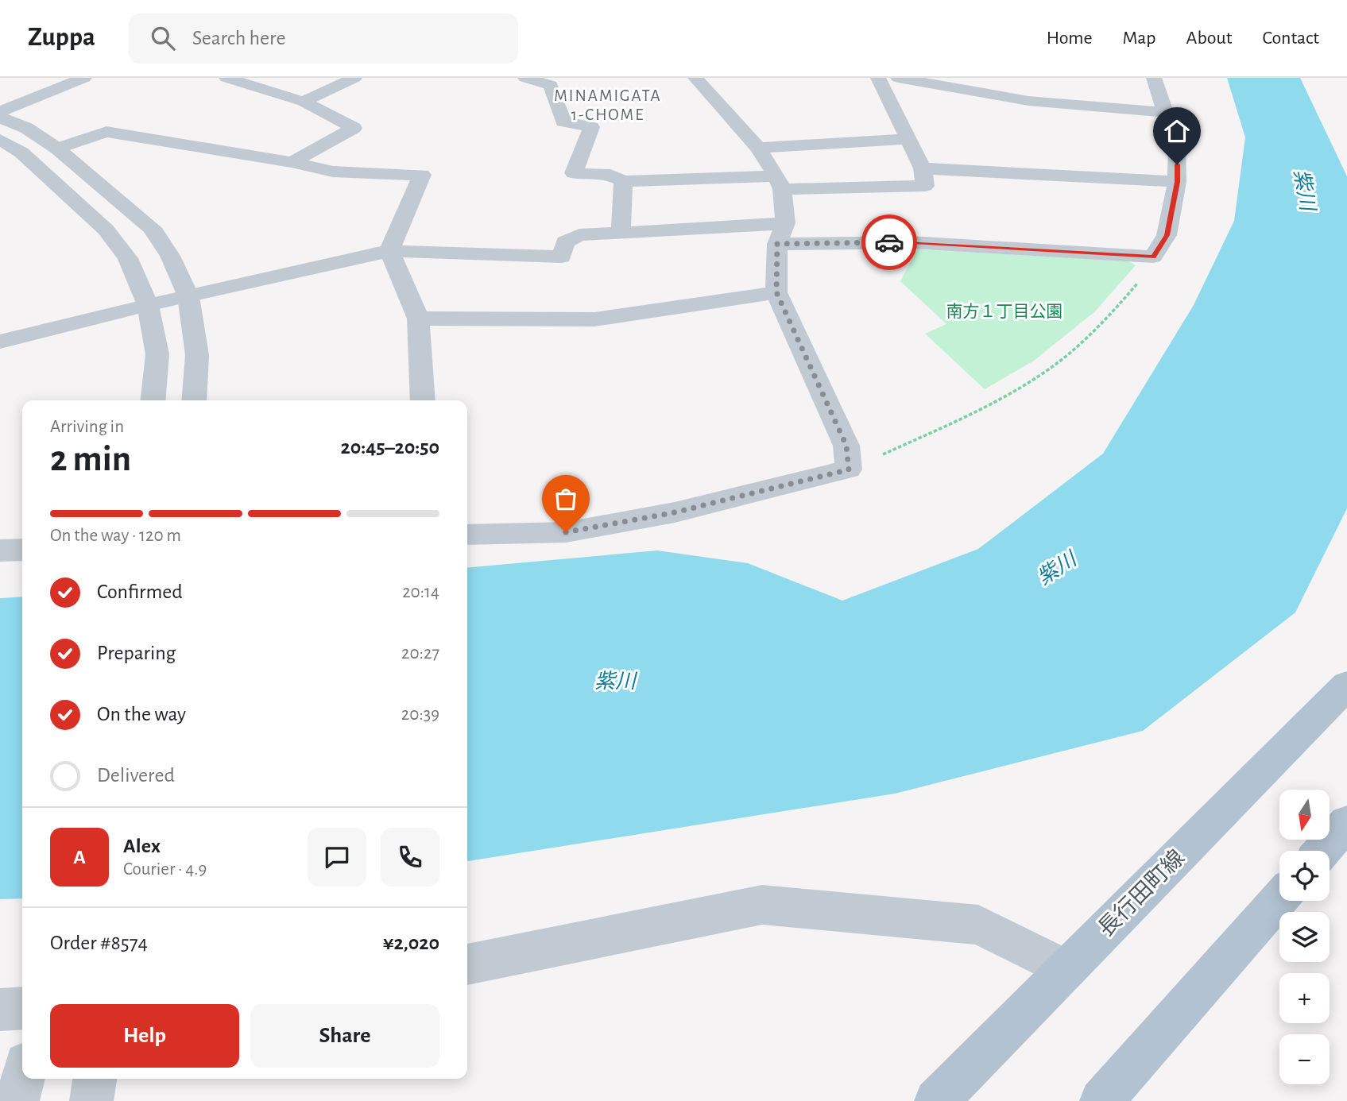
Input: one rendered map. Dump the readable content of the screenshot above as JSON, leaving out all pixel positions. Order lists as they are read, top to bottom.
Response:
{
  "streets": {
    "main road": ["長行田町線"]
  },
  "districts": ["MINAMIGATA 1-CHOME"],
  "water": ["紫川"],
  "parks": ["南方１丁目公園"],
  "north": "bottom",
  "page": {
    "header": "Zuppa",
    "search": "Search here",
    "nav": [
      "Home",
      "Map",
      "About",
      "Contact"
    ],
    "heading": ["2 min", "Arriving in", "20:45–20:50"],
    "panel": [
      "Alex",
      "Courier · 4.9",
      "Order #8574",
      "¥2,020"
    ],
    "bar": "On the way · 120 m",
    "list": [
      ["Confirmed", "20:14"],
      ["Preparing", "20:27"],
      ["On the way", "20:39"],
      "Delivered"
    ],
    "map_buttons": ["+", "−"],
    "round": "A",
    "buttons": ["Help", "Share"]
  }
}
